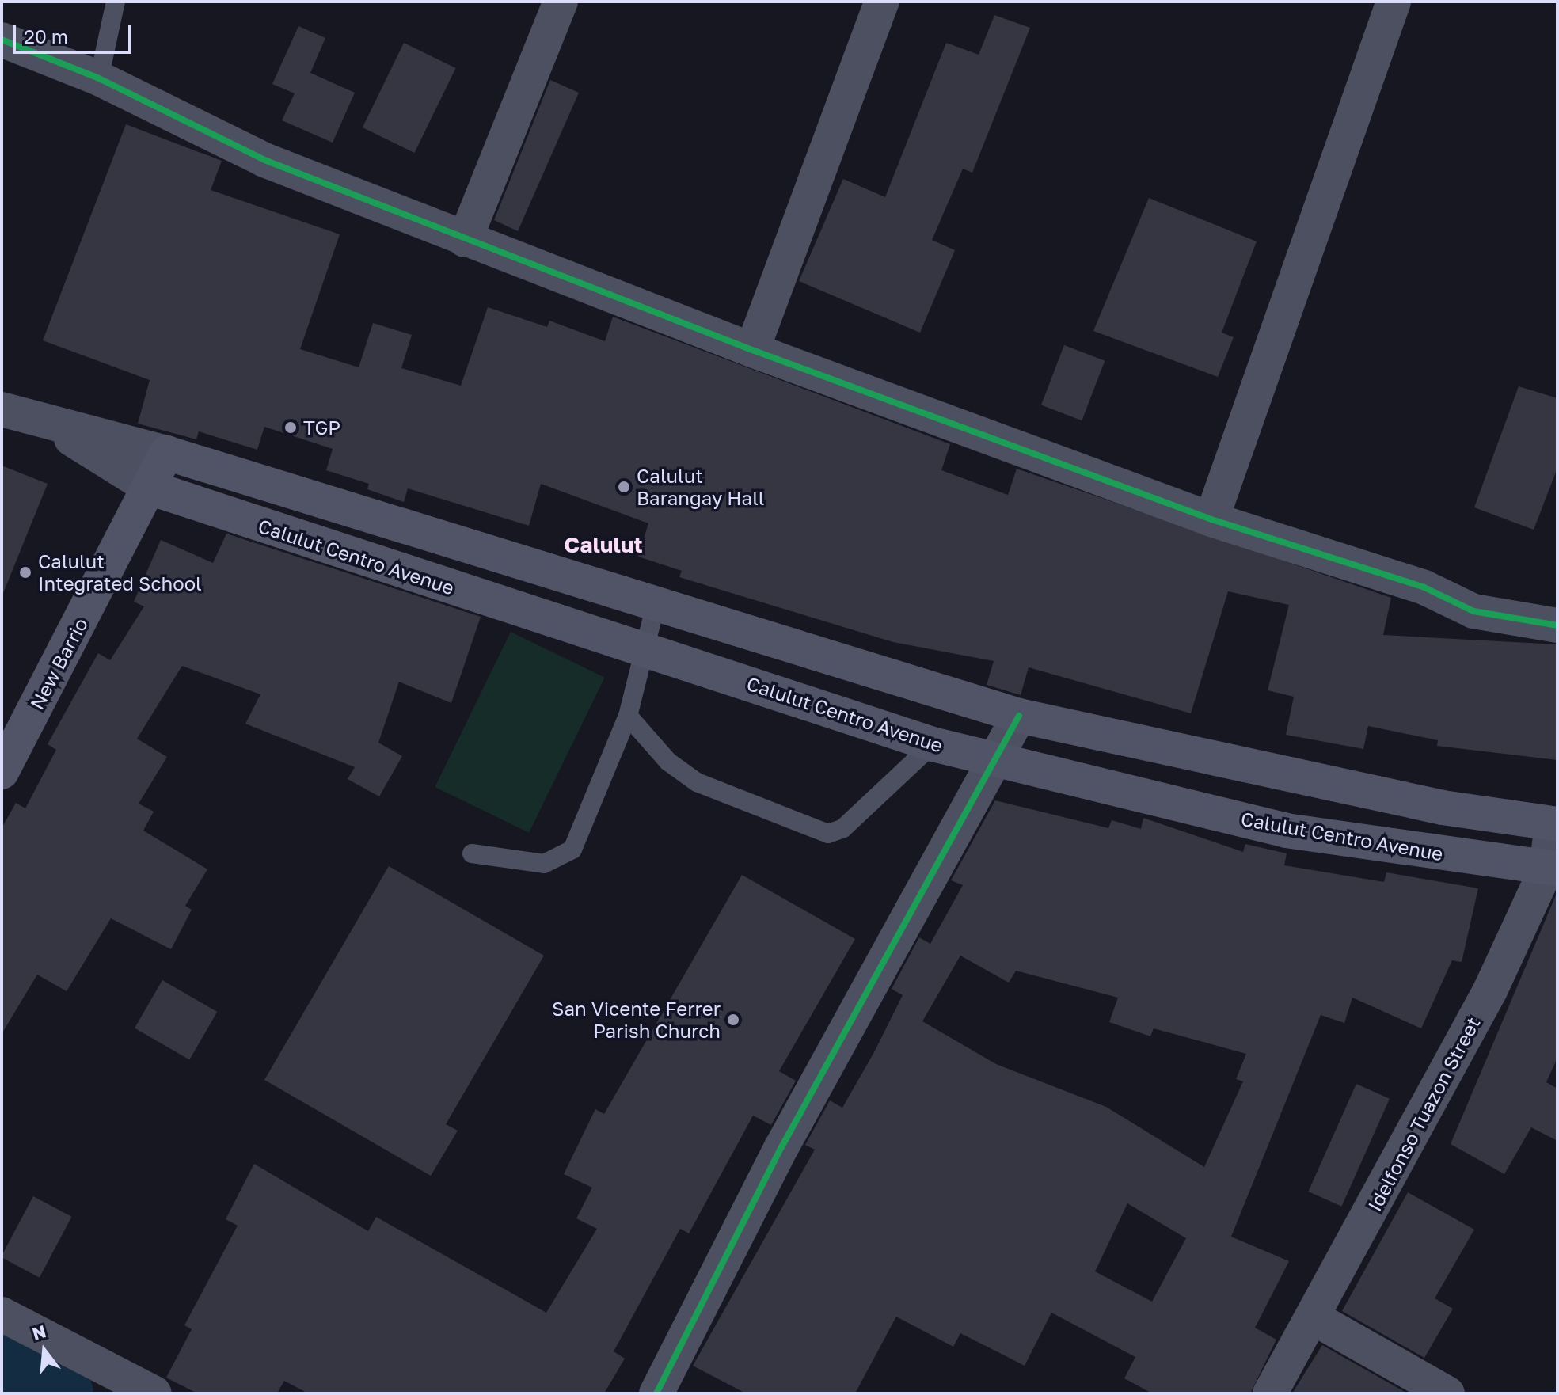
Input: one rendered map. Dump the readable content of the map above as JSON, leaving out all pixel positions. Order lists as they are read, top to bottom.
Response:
{
  "streets": {
    "main road": ["Calulut Centro Avenue", "New Barrio"],
    "street": ["Idelfonso Tuazon Street"]
  },
  "crossings": [
    ["Calulut Centro Avenue", "New Barrio"],
    ["Calulut Centro Avenue", "Idelfonso Tuazon Street"]
  ],
  "districts": ["Calulut"],
  "places": [
    "TGP",
    "Calulut Barangay Hall",
    "Calulut Integrated School",
    "San Vicente Ferrer Parish Church"
  ],
  "scale_bar": "20 m",
  "north": "top"
}
